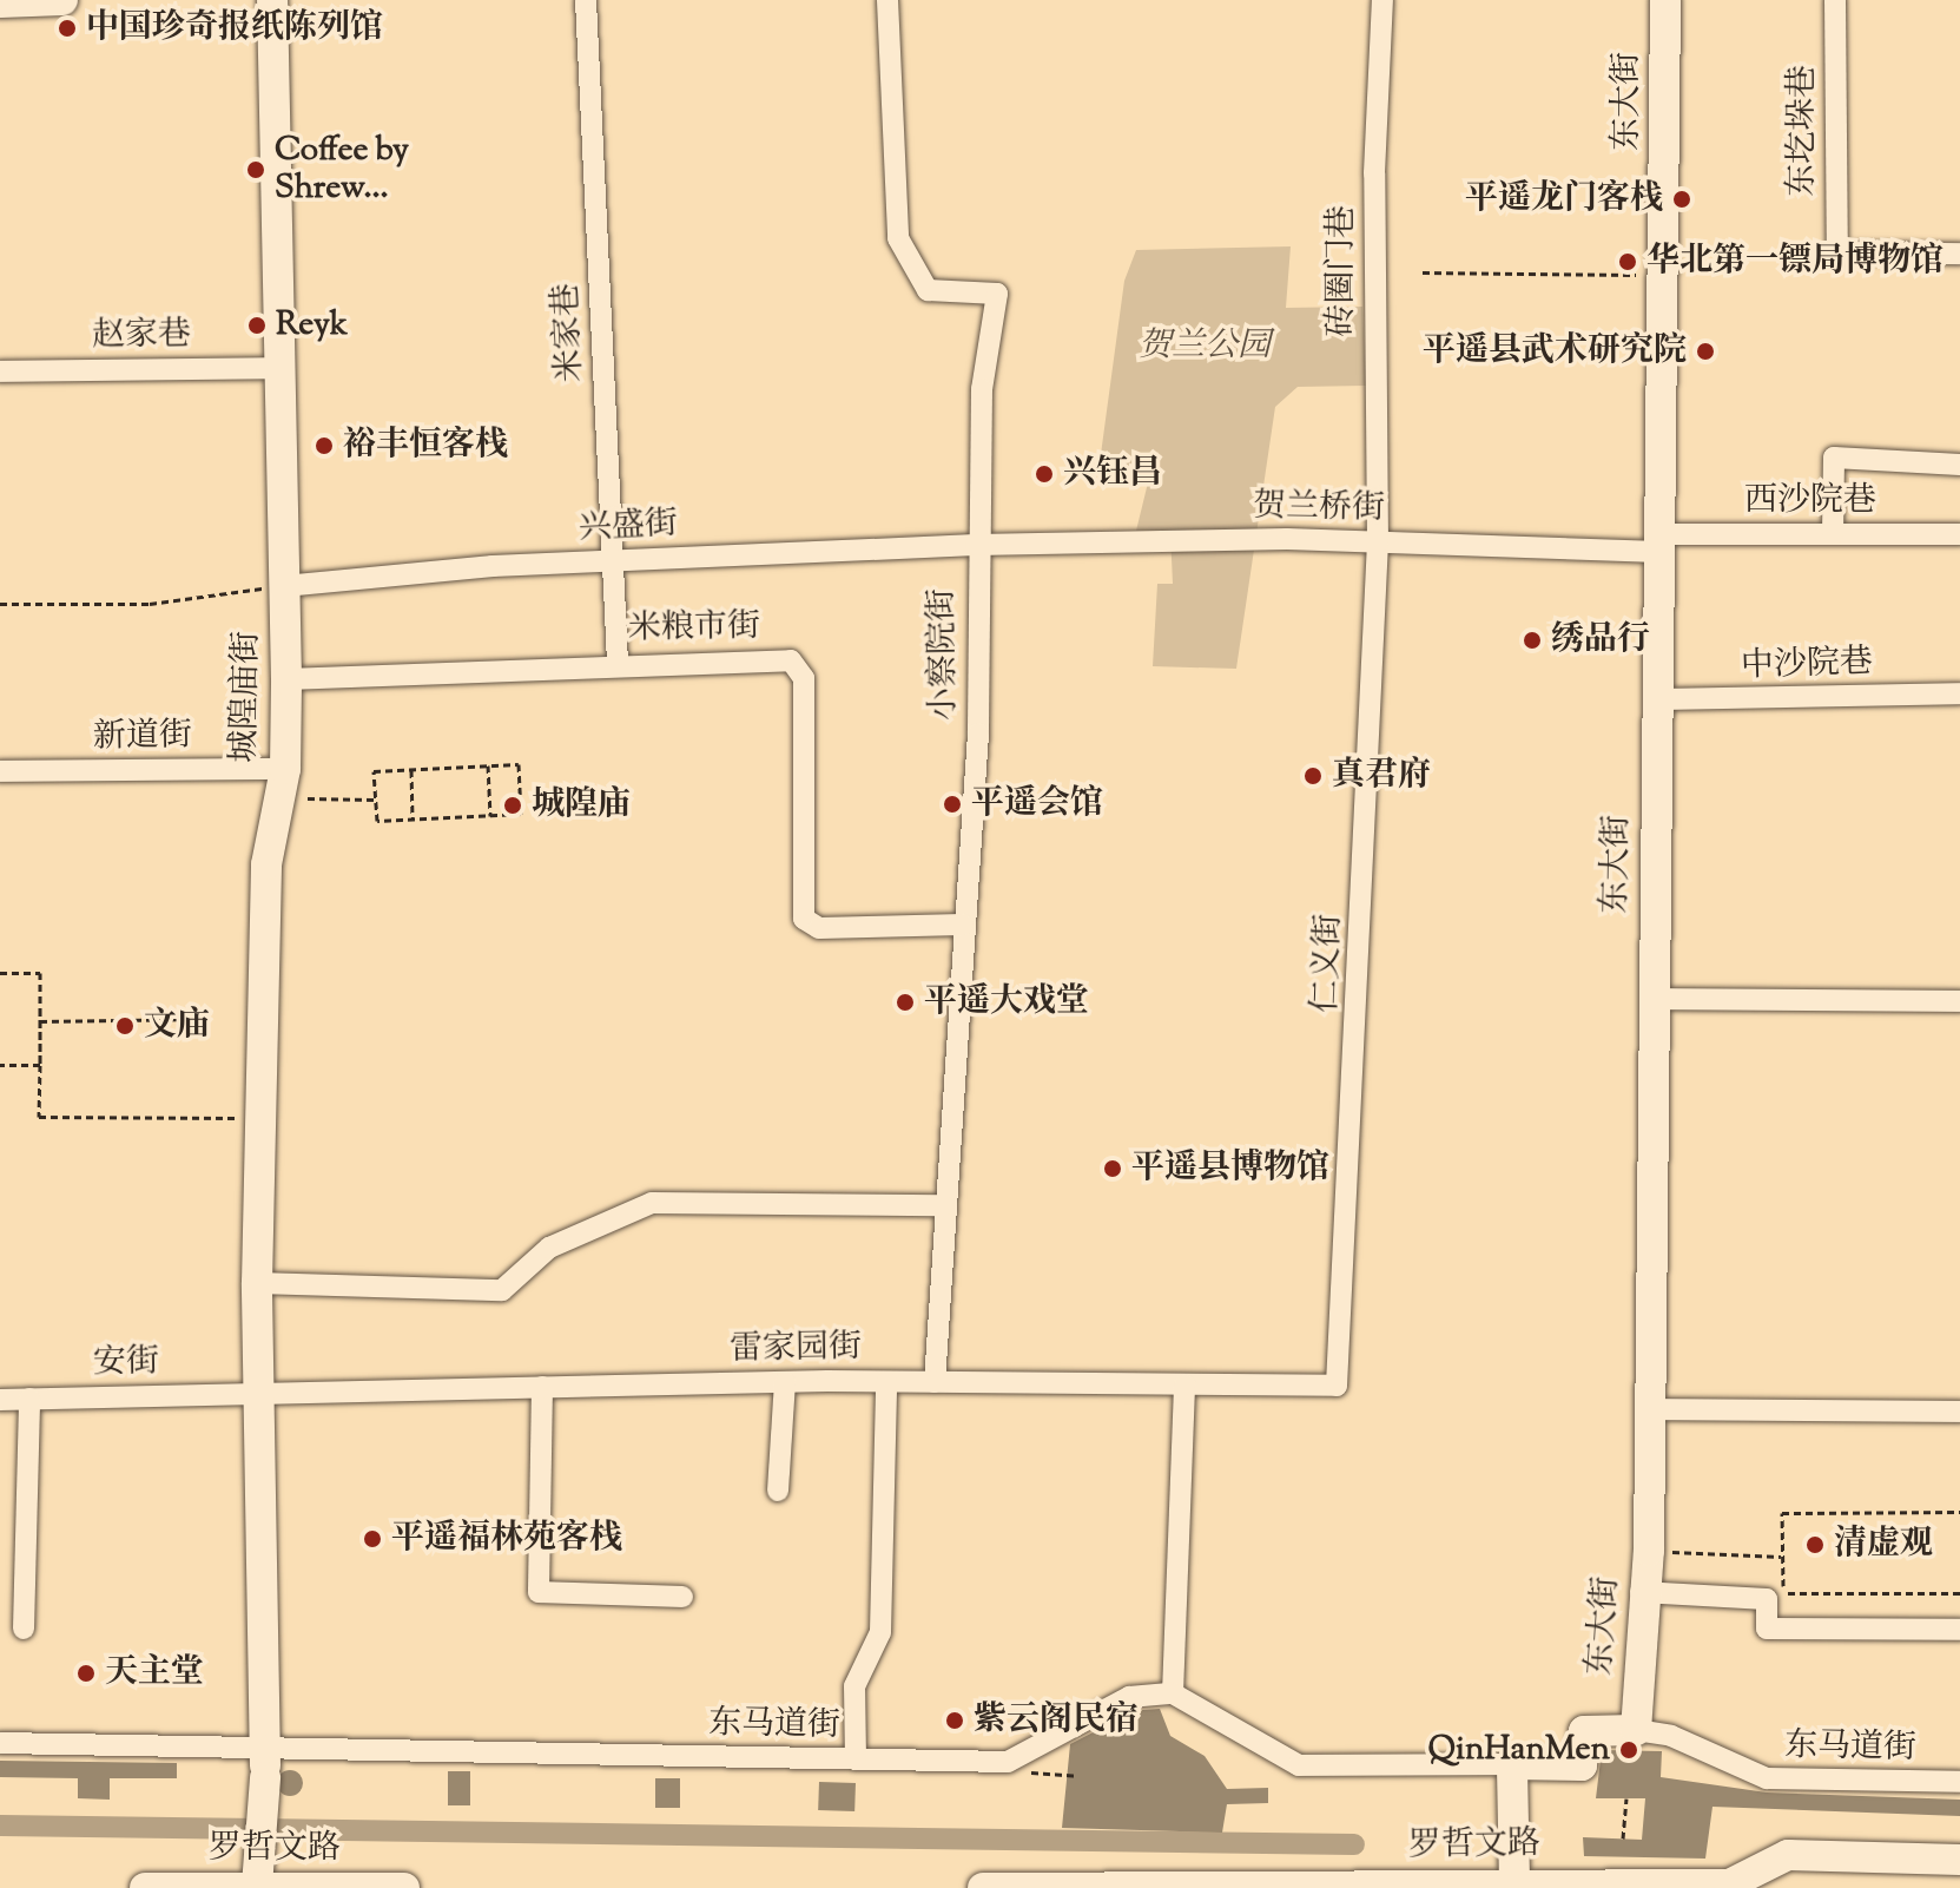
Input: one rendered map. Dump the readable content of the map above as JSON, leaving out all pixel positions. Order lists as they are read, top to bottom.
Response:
{
  "streets": {
    "street": [
      "东大街",
      "东圪垛巷",
      "砖圈门巷",
      "米家巷",
      "赵家巷",
      "西沙院巷",
      "贺兰桥街",
      "兴盛街",
      "米粮市街",
      "小察院街",
      "中沙院巷",
      "城隍庙街",
      "新道街",
      "仁义街",
      "雷家园街",
      "安街",
      "东马道街",
      "罗哲文路"
    ]
  },
  "crossings": [
    ["东大街", "西沙院巷"],
    ["东大街", "贺兰桥街"],
    ["东大街", "中沙院巷"],
    ["东大街", "东马道街"],
    ["砖圈门巷", "贺兰桥街"],
    ["砖圈门巷", "仁义街"],
    ["米家巷", "兴盛街"],
    ["米家巷", "米粮市街"],
    ["赵家巷", "城隍庙街"],
    ["西沙院巷", "贺兰桥街"],
    ["贺兰桥街", "兴盛街"],
    ["贺兰桥街", "小察院街"],
    ["贺兰桥街", "仁义街"],
    ["兴盛街", "小察院街"],
    ["兴盛街", "城隍庙街"],
    ["米粮市街", "小察院街"],
    ["米粮市街", "城隍庙街"],
    ["小察院街", "雷家园街"],
    ["城隍庙街", "新道街"],
    ["城隍庙街", "雷家园街"],
    ["城隍庙街", "安街"],
    ["城隍庙街", "东马道街"],
    ["城隍庙街", "罗哲文路"],
    ["仁义街", "雷家园街"],
    ["雷家园街", "安街"]
  ],
  "parks": ["贺兰公园"],
  "places": [
    "中国珍奇报纸陈列馆",
    "Coffee by Shrew...",
    "平遥龙门客栈",
    "华北第一镖局博物馆",
    "Reyk",
    "平遥县武术研究院",
    "裕丰恒客栈",
    "兴钰昌",
    "绣品行",
    "真君府",
    "平遥会馆",
    "城隍庙",
    "平遥大戏堂",
    "文庙",
    "平遥县博物馆",
    "平遥福林苑客栈",
    "清虚观",
    "天主堂",
    "紫云阁民宿",
    "QinHanMen"
  ]
}
